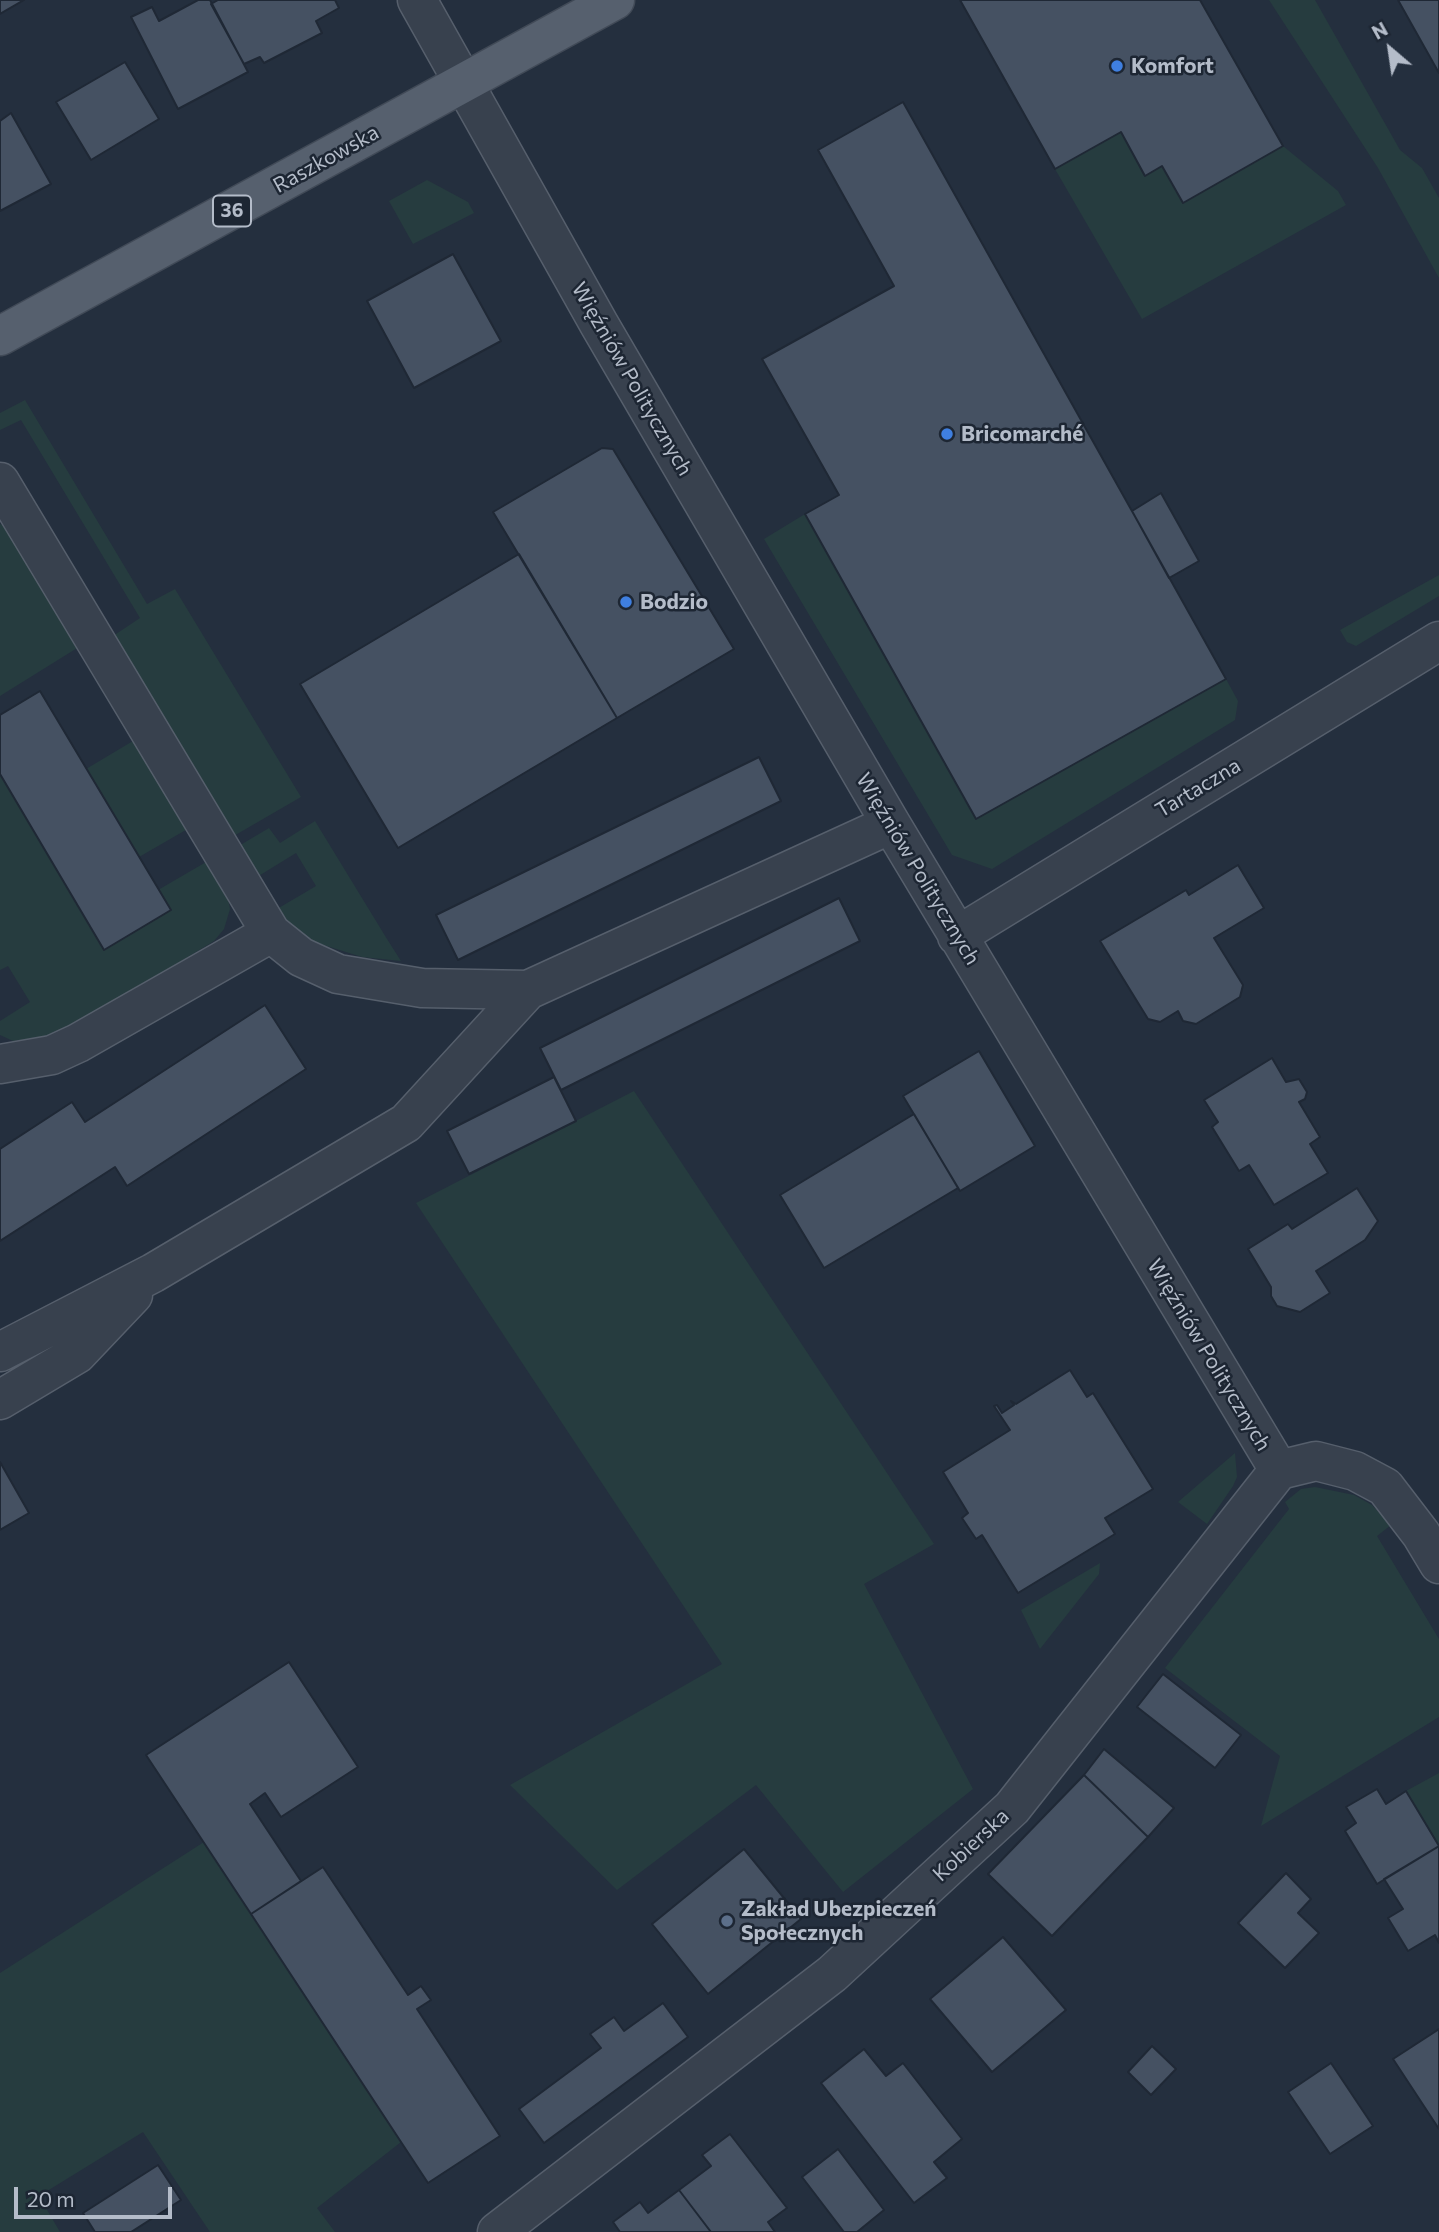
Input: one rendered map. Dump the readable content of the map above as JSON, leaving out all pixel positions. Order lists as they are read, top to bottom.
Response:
{
  "streets": {
    "main road": ["Raszkowska", "36"],
    "street": ["Więźniów Politycznych", "Tartaczna", "Kobierska"]
  },
  "crossings": [
    ["Raszkowska", "Więźniów Politycznych"],
    ["Więźniów Politycznych", "Tartaczna"],
    ["Więźniów Politycznych", "Kobierska"]
  ],
  "places": [
    "Komfort",
    "Bricomarché",
    "Bodzio",
    "Zakład Ubezpieczeń Społecznych"
  ],
  "scale_bar": "20 m",
  "north": "top left"
}
